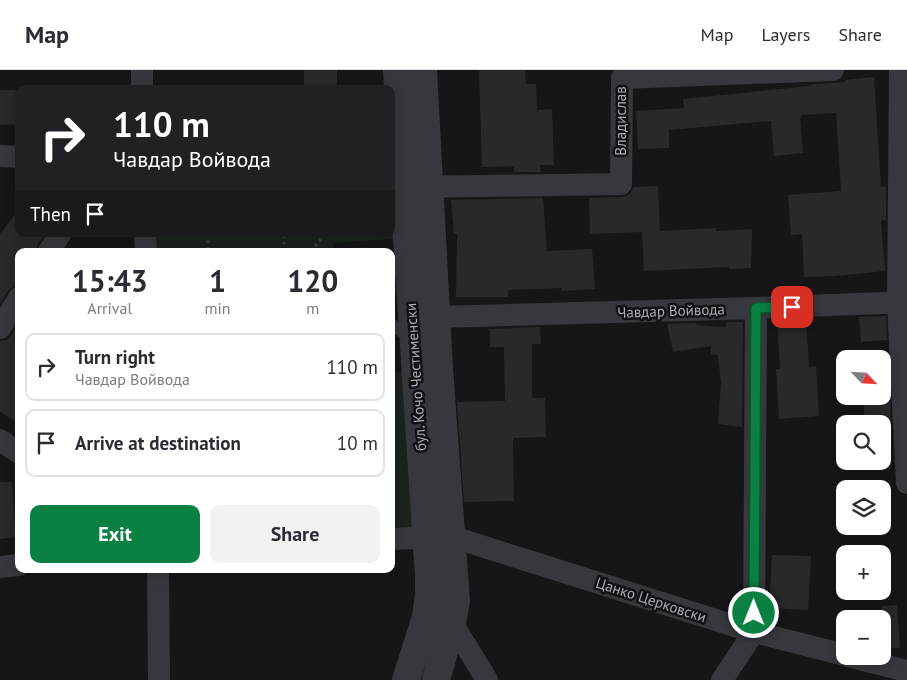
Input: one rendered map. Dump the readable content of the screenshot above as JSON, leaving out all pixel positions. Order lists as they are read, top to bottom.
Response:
{
  "streets": {
    "street": [
      "Владислав",
      "Чавдар Войвода",
      "бул. Кочо Честименски",
      "Цанко Церковски"
    ]
  },
  "crossings": [
    ["Владислав", "бул. Кочо Честименски"],
    ["Чавдар Войвода", "бул. Кочо Честименски"],
    ["бул. Кочо Честименски", "Цанко Церковски"]
  ],
  "north": "bottom right",
  "page": {
    "header": "Map",
    "nav": ["Map", "Layers", "Share"],
    "turn": ["110 m", "Чавдар Войвода"],
    "then": "Then",
    "eta": [
      "15:43",
      "Arrival",
      "1",
      "min",
      "120",
      "m"
    ],
    "list": [
      {
        "name": "Turn right",
        "note": "Чавдар Войвода",
        "value": "110 m"
      },
      {
        "name": "Arrive at destination",
        "value": "10 m"
      }
    ],
    "map_buttons": ["+", "−"],
    "buttons": ["Exit", "Share"]
  }
}
